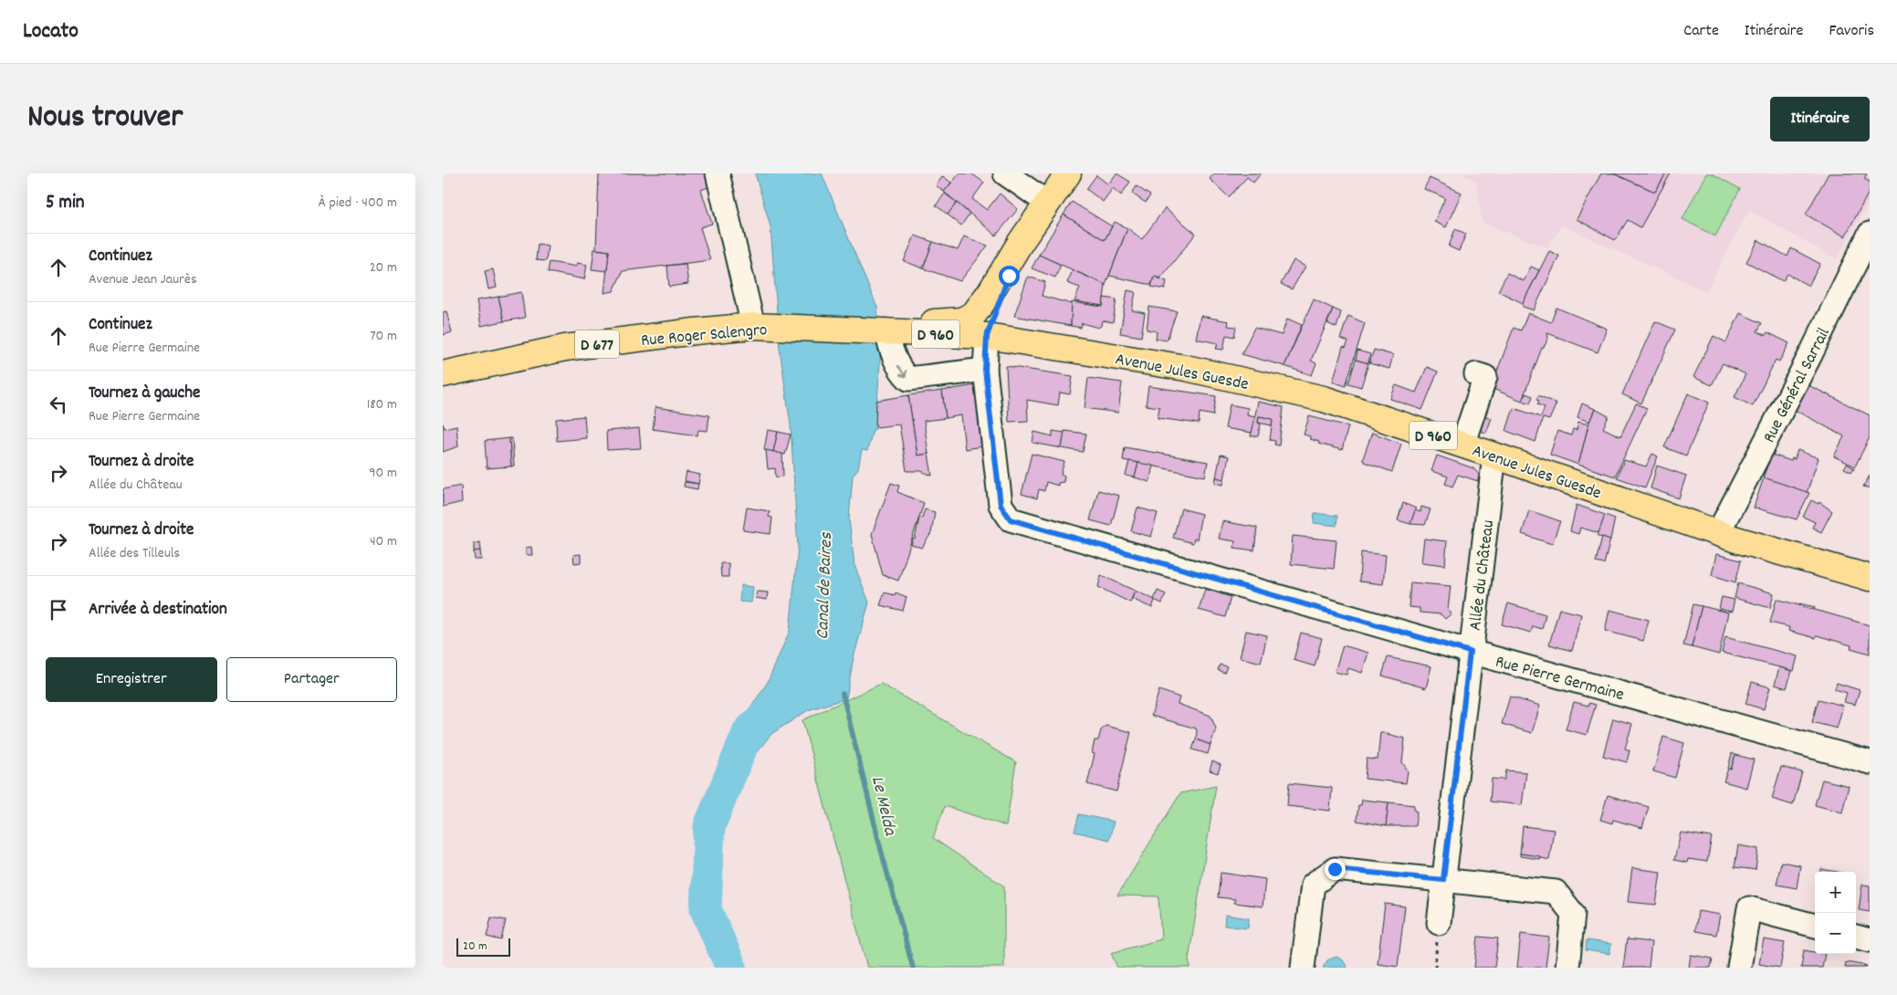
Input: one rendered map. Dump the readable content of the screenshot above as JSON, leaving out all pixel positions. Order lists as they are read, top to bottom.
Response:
{
  "streets": {
    "main road": [
      "Rue Roger Salengro",
      "D 960",
      "D 677",
      "Avenue Jules Guesde"
    ],
    "street": ["Rue Général Sarrail", "Allée du Château", "Rue Pierre Germaine"]
  },
  "crossings": [
    ["Rue Roger Salengro", "D 960"],
    ["Rue Roger Salengro", "D 677"],
    ["D 960", "D 677"],
    ["D 960", "Avenue Jules Guesde"],
    ["D 960", "Rue Pierre Germaine"],
    ["D 677", "Avenue Jules Guesde"],
    ["D 677", "Rue Pierre Germaine"],
    ["Avenue Jules Guesde", "Rue Général Sarrail"],
    ["Avenue Jules Guesde", "Allée du Château"],
    ["Avenue Jules Guesde", "Rue Pierre Germaine"],
    ["Allée du Château", "Rue Pierre Germaine"]
  ],
  "water": ["Canal de Baires", "Le Melda"],
  "scale_bar": "20 m",
  "page": {
    "header": "Locato",
    "nav": ["Carte", "Itinéraire", "Favoris"],
    "title": "Nous trouver",
    "buttons": [
      "Itinéraire",
      ["Enregistrer", "Partager"]
    ],
    "heading": ["5 min", "À pied · 400 m"],
    "list": [
      ["Continuez", "Avenue Jean Jaurès", "20 m"],
      ["Continuez", "Rue Pierre Germaine", "70 m"],
      ["Tournez à gauche", "Rue Pierre Germaine", "180 m"],
      ["Tournez à droite", "Allée du Château", "90 m"],
      ["Tournez à droite", "Allée des Tilleuls", "40 m"],
      "Arrivée à destination"
    ],
    "map_buttons": ["+", "−"],
    "scale": "20 m"
  }
}
